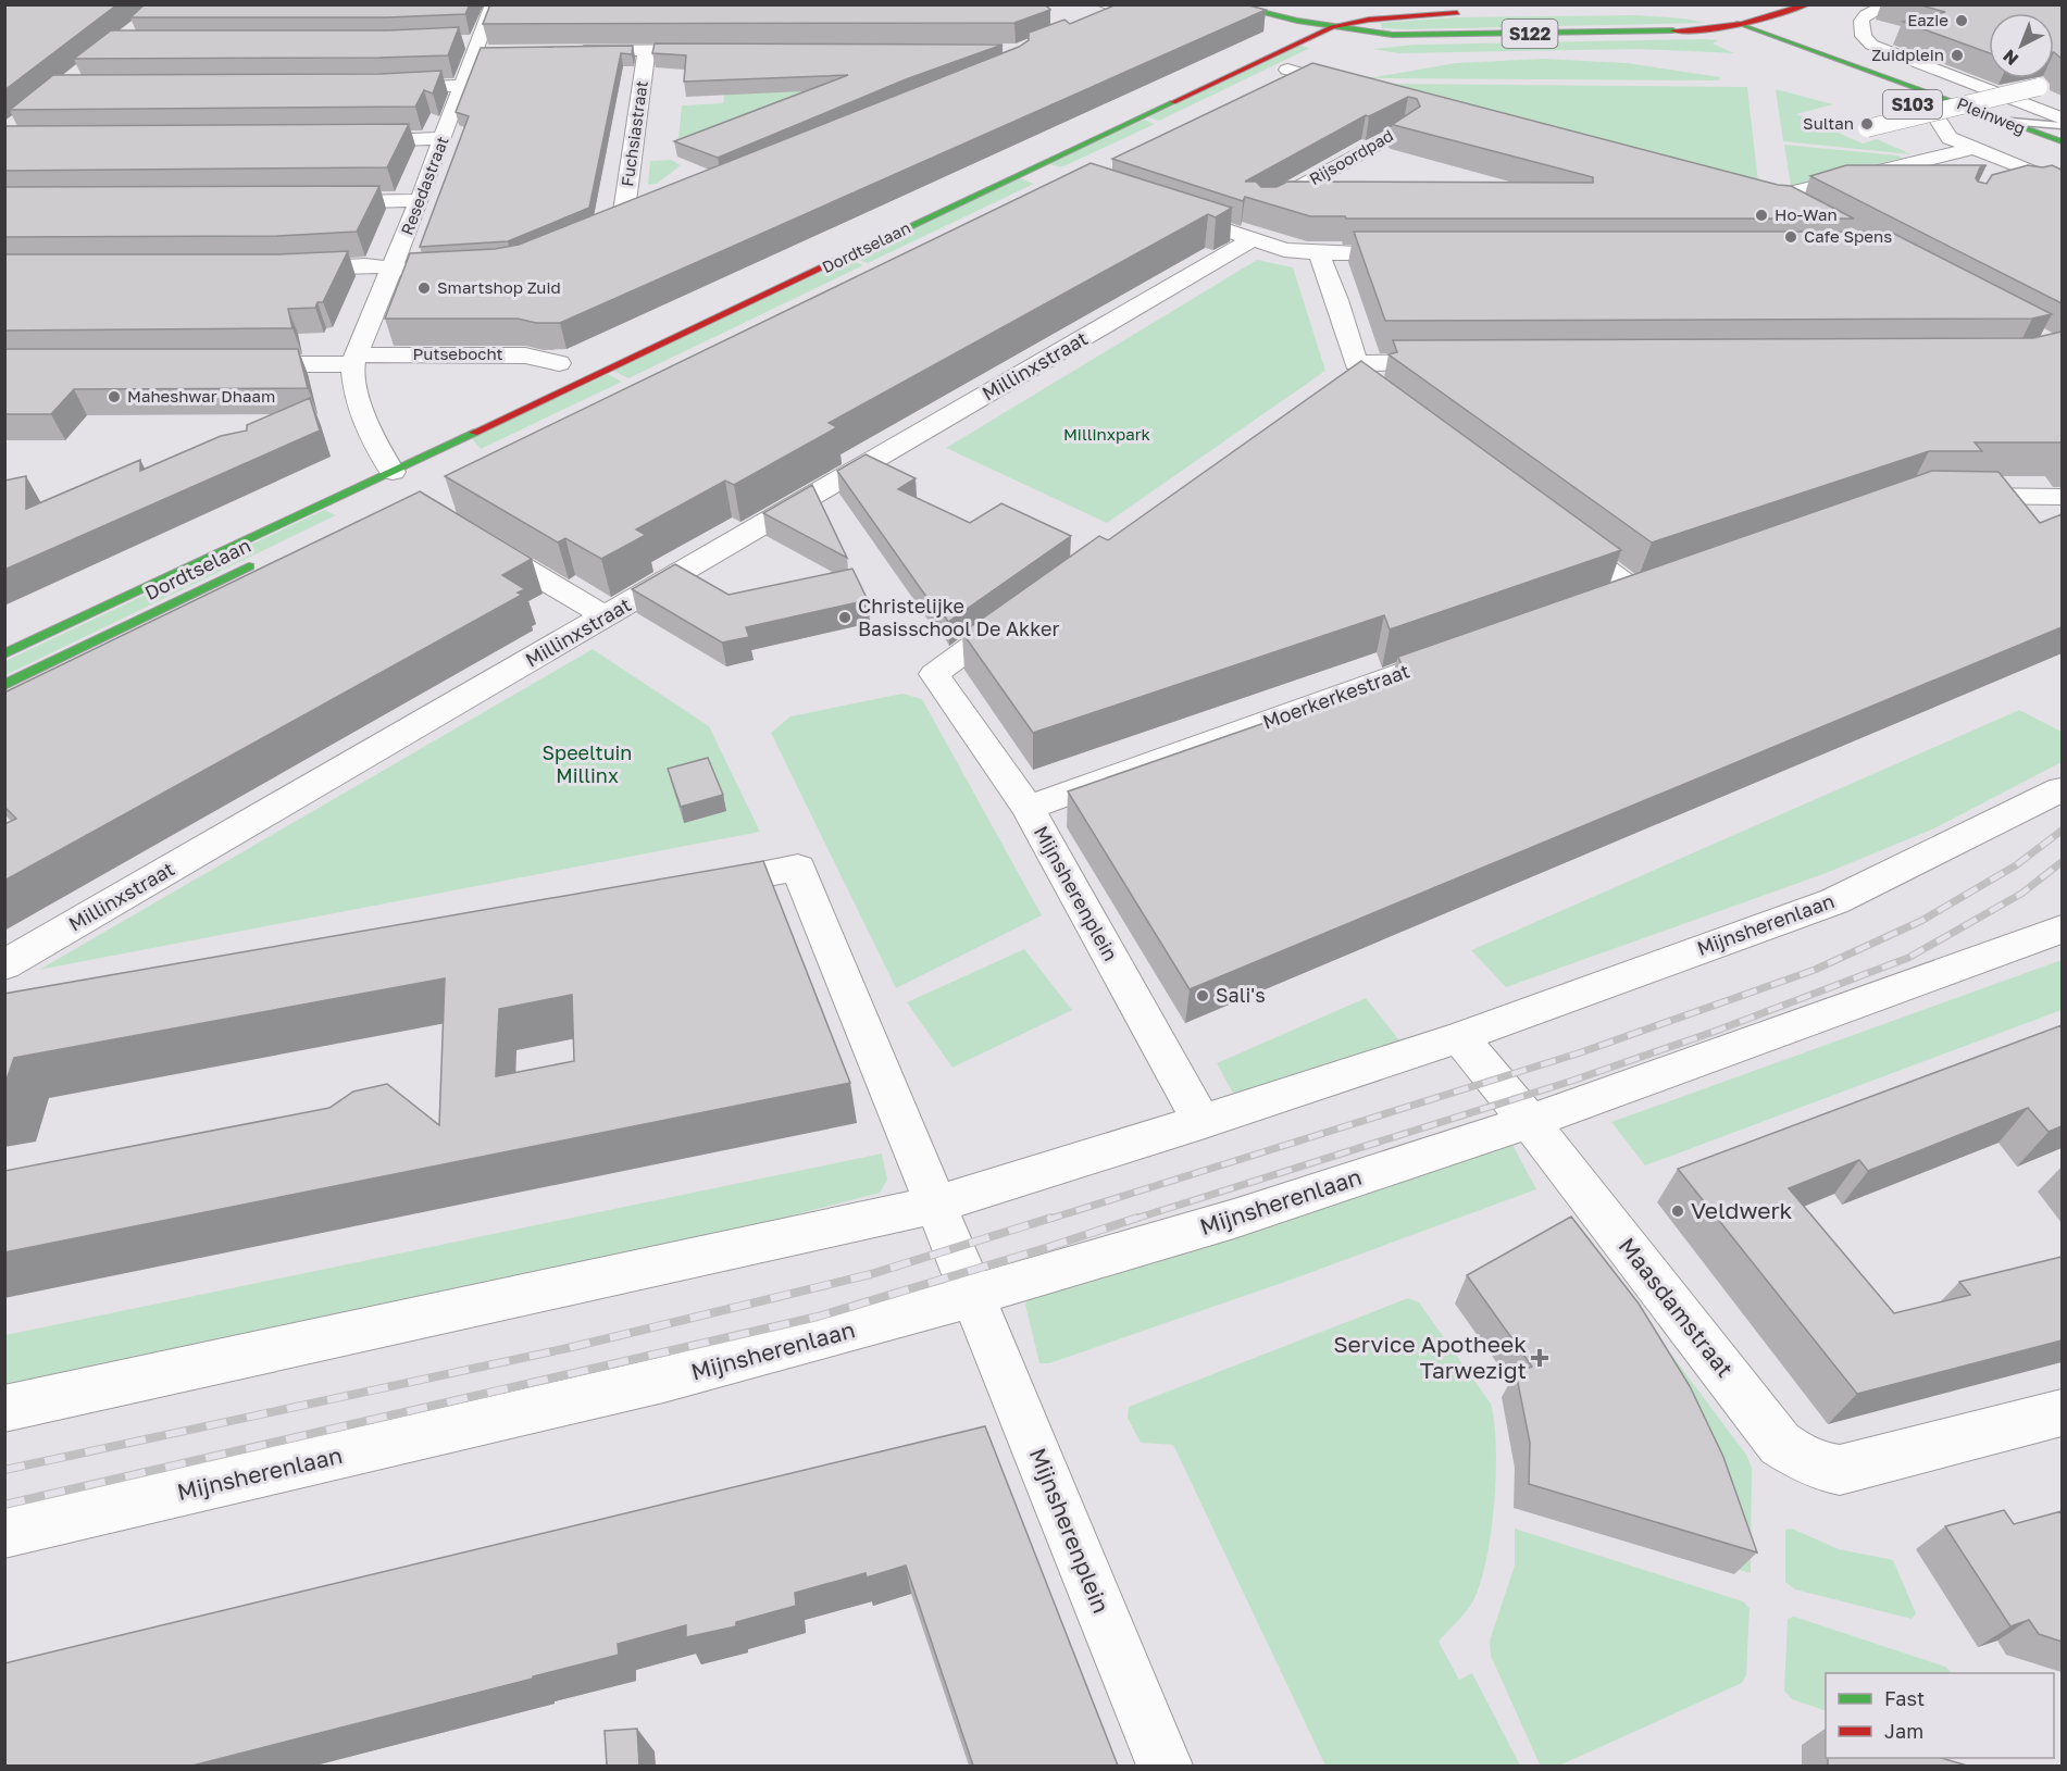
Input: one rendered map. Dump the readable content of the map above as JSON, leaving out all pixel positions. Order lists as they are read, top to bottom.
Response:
{
  "streets": {
    "main road": [
      "S122",
      "S103",
      "Pleinweg",
      "Dordtselaan"
    ],
    "street": [
      "Fuchsiastraat",
      "Rijsoordpad",
      "Resedastraat",
      "Putsebocht",
      "Millinxstraat",
      "Moerkerkestraat",
      "Mijnsherenplein",
      "Mijnsherenlaan",
      "Maasdamstraat"
    ]
  },
  "crossings": [
    ["S122", "Pleinweg"],
    ["Resedastraat", "Putsebocht"],
    ["Moerkerkestraat", "Mijnsherenplein"],
    ["Mijnsherenplein", "Mijnsherenlaan"],
    ["Mijnsherenlaan", "Maasdamstraat"]
  ],
  "parks": ["Millinxpark", "Speeltuin Millinx"],
  "places": {
    "other": [
      "Eazie",
      "Zuidplein",
      "Sultan",
      "Ho-Wan",
      "Cafe Spens",
      "Smartshop Zuid",
      "Maheshwar Dhaam",
      "Christelijke Basisschool De Akker",
      "Sali's",
      "Veldwerk"
    ],
    "health": ["Service Apotheek Tarwezigt"]
  },
  "legend": ["Fast", "Jam"],
  "north": "bottom left"
}
